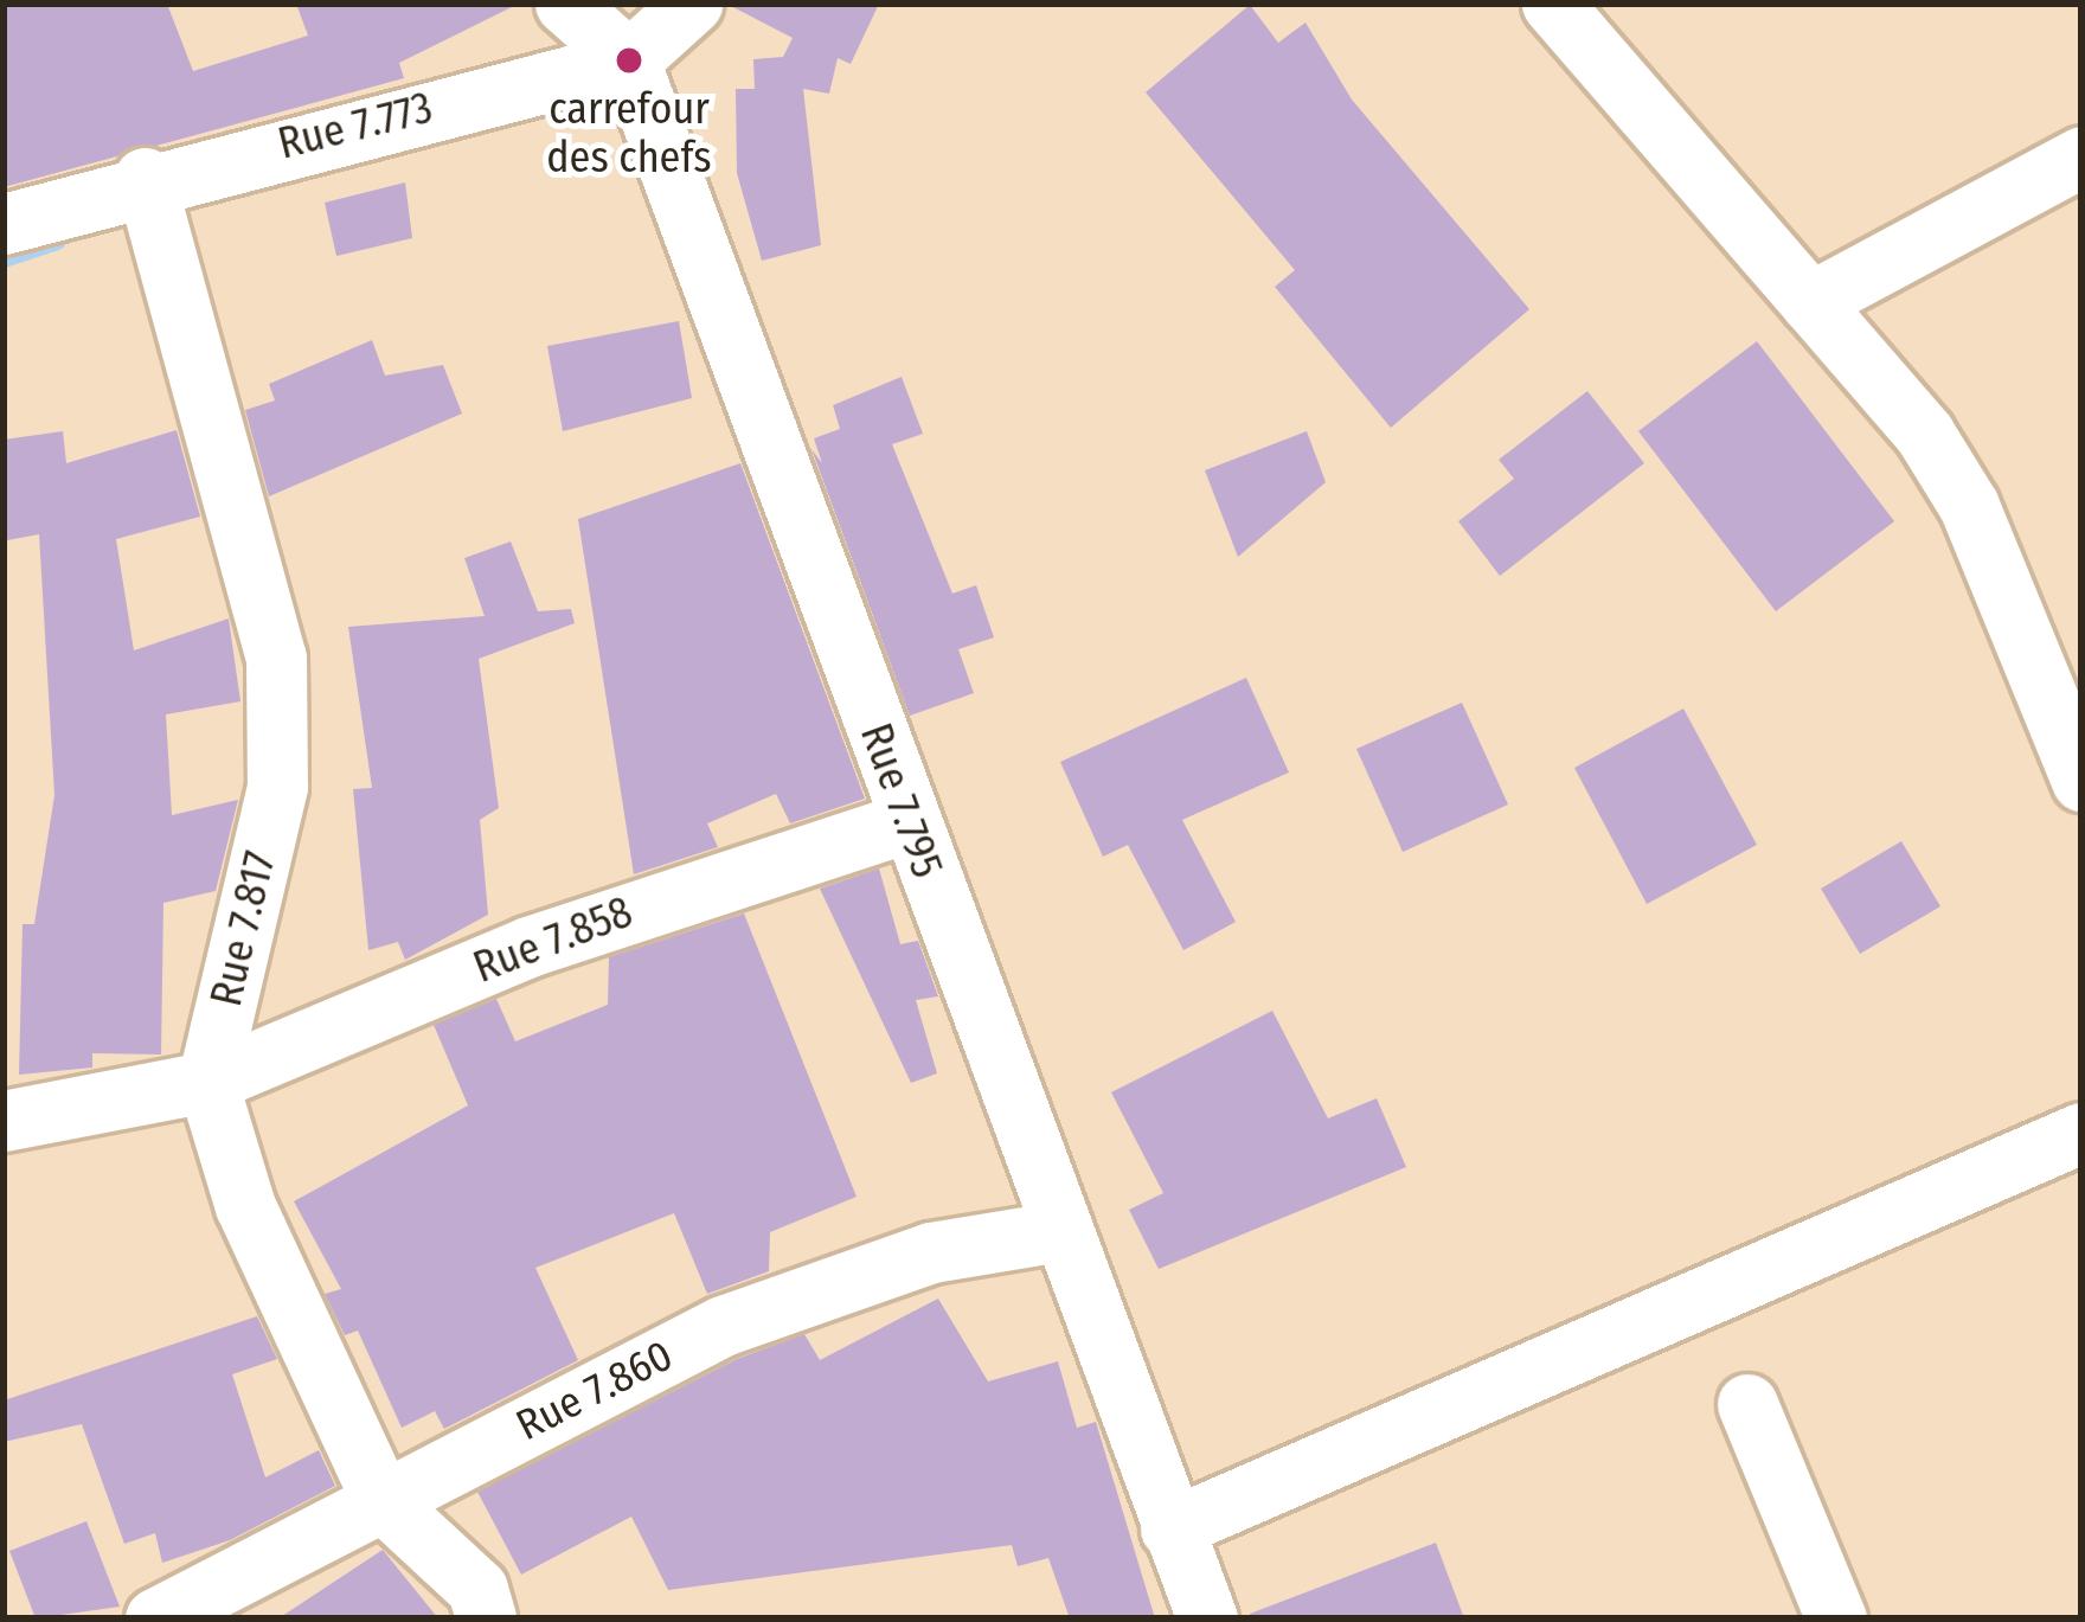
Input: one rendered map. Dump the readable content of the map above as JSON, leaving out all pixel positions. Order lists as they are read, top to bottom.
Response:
{
  "streets": {
    "street": [
      "Rue 7.773",
      "Rue 7.795",
      "Rue 7.817",
      "Rue 7.858",
      "Rue 7.860"
    ]
  },
  "crossings": [
    ["Rue 7.773", "Rue 7.795"],
    ["Rue 7.773", "Rue 7.817"],
    ["Rue 7.795", "Rue 7.858"],
    ["Rue 7.795", "Rue 7.860"],
    ["Rue 7.817", "Rue 7.858"]
  ],
  "places": ["carrefour des chefs"]
}
